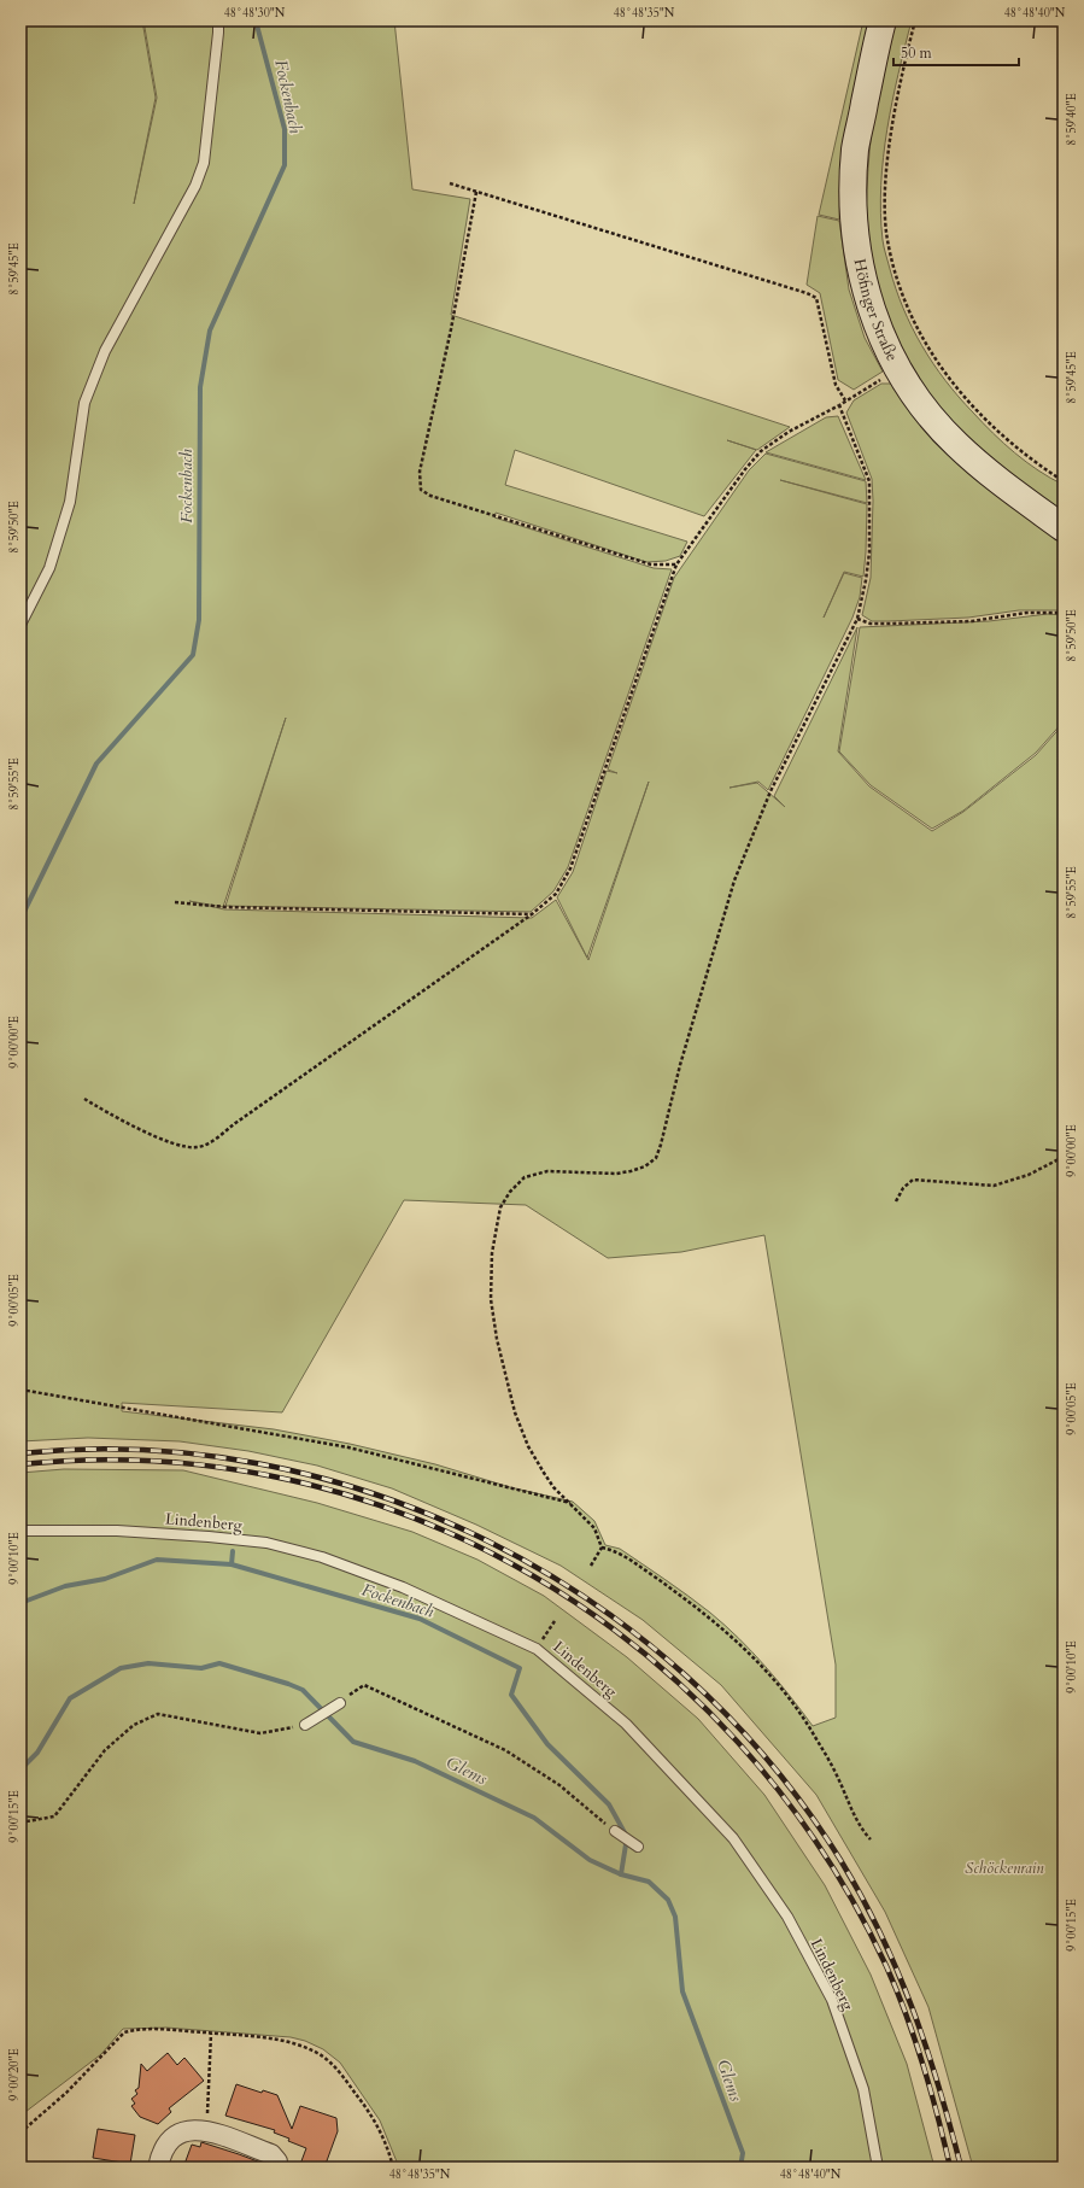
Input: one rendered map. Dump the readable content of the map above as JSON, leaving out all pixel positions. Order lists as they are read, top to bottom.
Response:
{
  "streets": {
    "street": ["Höfinger Straße"],
    "lane": ["Lindenberg"]
  },
  "water": ["Fockenbach", "Glems"],
  "parks": ["Schöckenrain"],
  "scale_bar": "50 m",
  "coordinates": [
    "48°48'30\"N",
    "48°48'35\"N",
    "48°48'40\"N",
    "8°59'40\"E",
    "8°59'45\"E",
    "8°59'50\"E",
    "8°59'55\"E",
    "9°00'00\"E",
    "9°00'05\"E",
    "9°00'10\"E",
    "9°00'15\"E",
    "9°00'20\"E"
  ]
}
